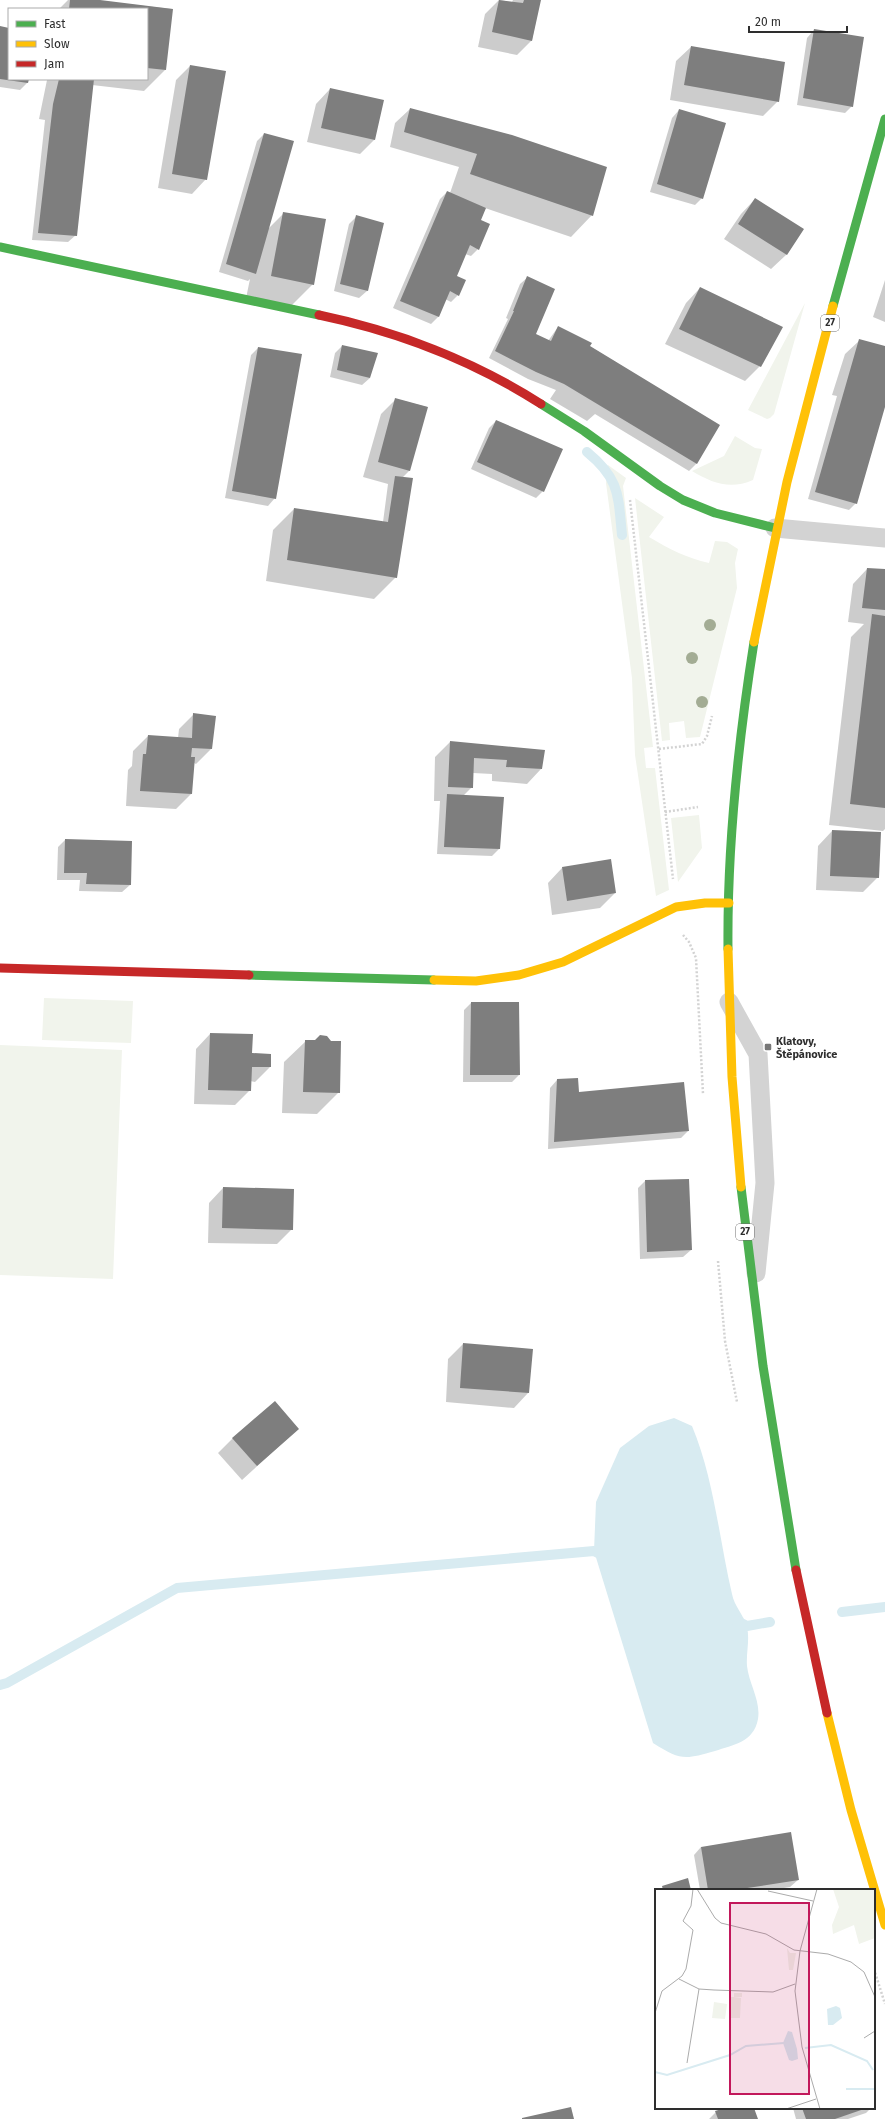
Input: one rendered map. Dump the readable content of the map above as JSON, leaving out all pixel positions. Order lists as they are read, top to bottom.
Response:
{
  "streets": {
    "main road": ["27"]
  },
  "places": {
    "transit": ["Klatovy, Štěpánovice"]
  },
  "legend": ["Fast", "Slow", "Jam"],
  "scale_bar": "20 m"
}
